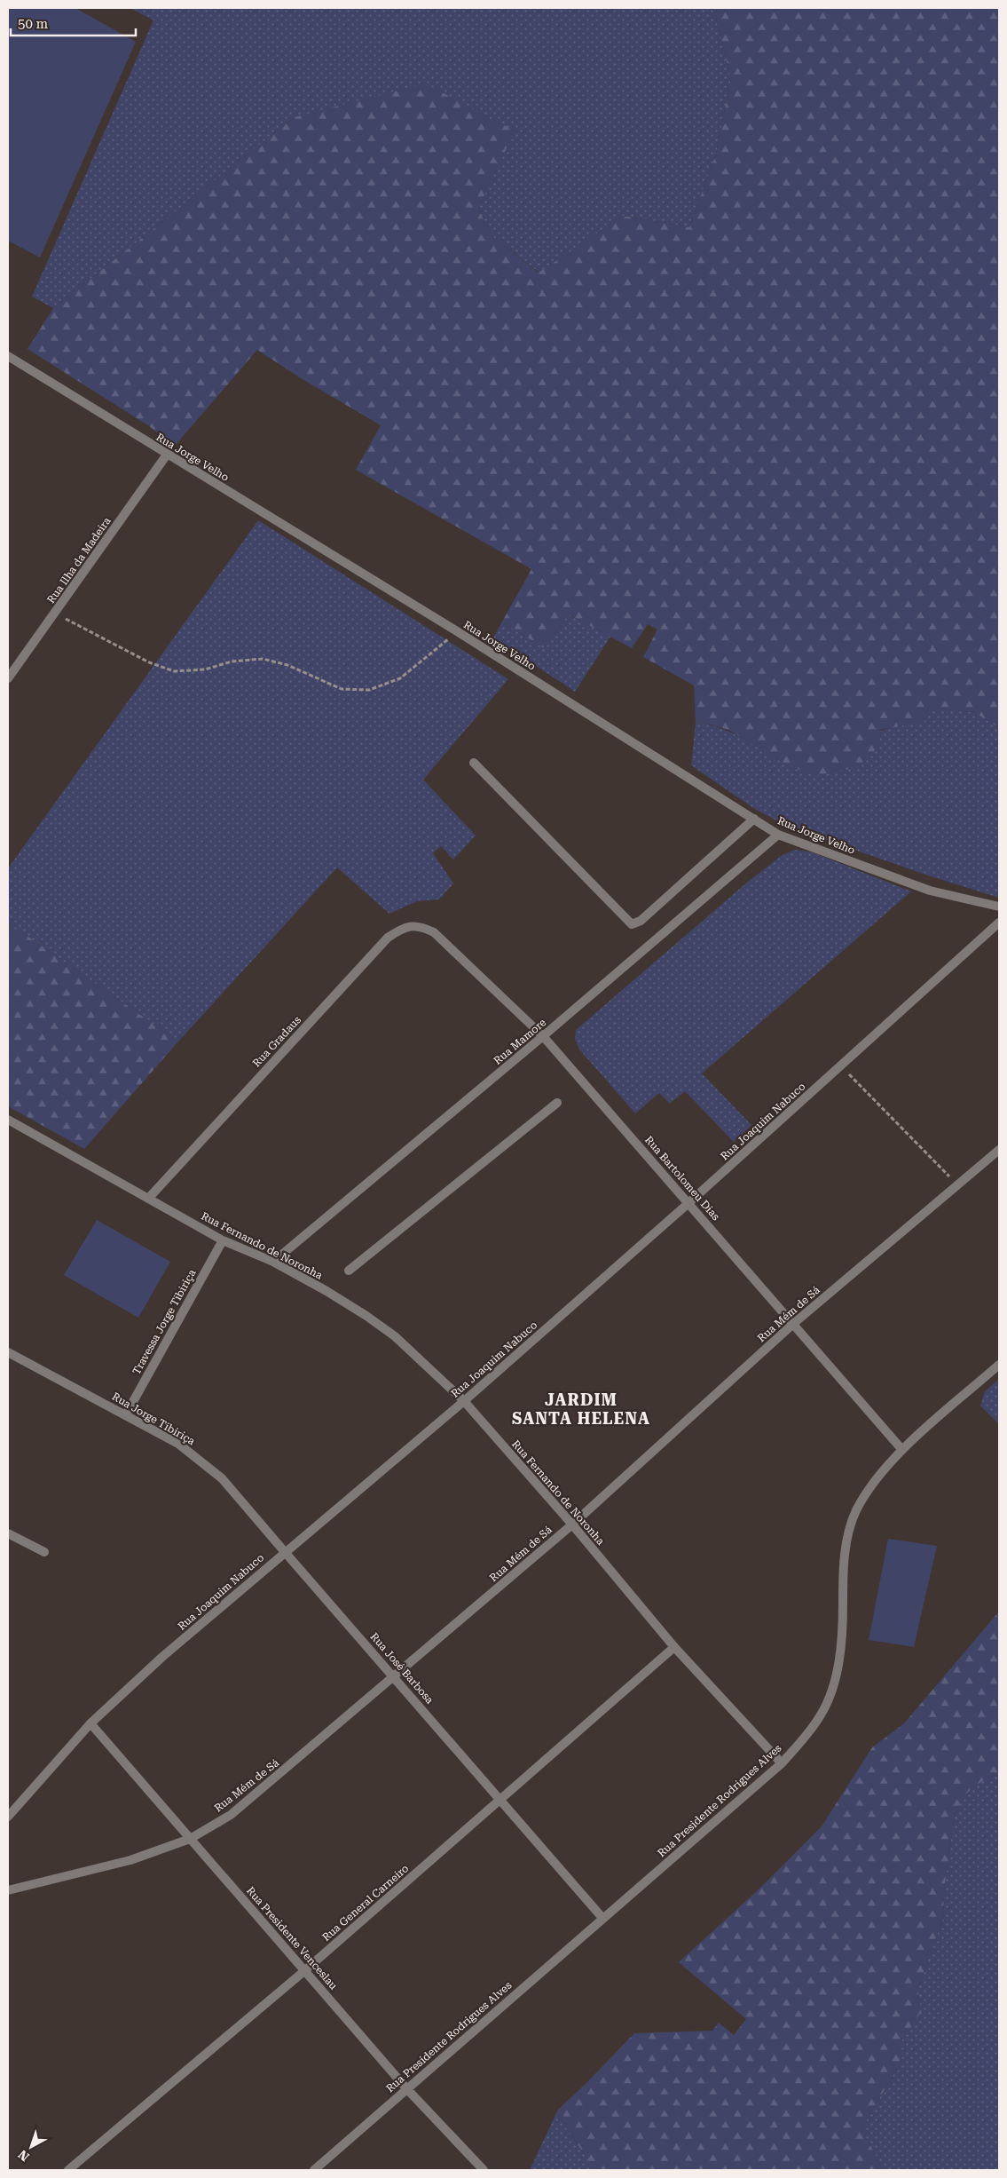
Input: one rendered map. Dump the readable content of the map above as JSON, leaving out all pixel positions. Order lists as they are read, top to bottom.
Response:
{
  "streets": {
    "street": [
      "Rua Jorge Velho",
      "Rua Ilha da Madeira",
      "Rua Gradaus",
      "Rua Mamore",
      "Rua Joaquim Nabuco",
      "Rua Bartolomeu Dias",
      "Rua Fernando de Noronha",
      "Rua Mém de Sá",
      "Travessa Jorge Tibiriça",
      "Rua Jorge Tibiriça",
      "Rua José Barbosa",
      "Rua Presidente Rodrigues Alves",
      "Rua General Carneiro",
      "Rua Presidente Venceslau"
    ]
  },
  "crossings": [
    ["Rua Jorge Velho", "Rua Ilha da Madeira"],
    ["Rua Jorge Velho", "Rua Mamore"],
    ["Rua Gradaus", "Rua Bartolomeu Dias"],
    ["Rua Gradaus", "Rua Fernando de Noronha"],
    ["Rua Mamore", "Rua Bartolomeu Dias"],
    ["Rua Mamore", "Rua Fernando de Noronha"],
    ["Rua Joaquim Nabuco", "Rua Bartolomeu Dias"],
    ["Rua Joaquim Nabuco", "Rua Fernando de Noronha"],
    ["Rua Joaquim Nabuco", "Rua Jorge Tibiriça"],
    ["Rua Joaquim Nabuco", "Rua José Barbosa"],
    ["Rua Joaquim Nabuco", "Rua Presidente Venceslau"],
    ["Rua Bartolomeu Dias", "Rua Mém de Sá"],
    ["Rua Bartolomeu Dias", "Rua Presidente Rodrigues Alves"],
    ["Rua Fernando de Noronha", "Rua Mém de Sá"],
    ["Rua Fernando de Noronha", "Travessa Jorge Tibiriça"],
    ["Rua Fernando de Noronha", "Rua Presidente Rodrigues Alves"],
    ["Rua Fernando de Noronha", "Rua General Carneiro"],
    ["Rua Mém de Sá", "Rua José Barbosa"],
    ["Rua Mém de Sá", "Rua Presidente Venceslau"],
    ["Travessa Jorge Tibiriça", "Rua Jorge Tibiriça"],
    ["Rua Jorge Tibiriça", "Rua José Barbosa"],
    ["Rua José Barbosa", "Rua Presidente Rodrigues Alves"],
    ["Rua José Barbosa", "Rua General Carneiro"],
    ["Rua Presidente Rodrigues Alves", "Rua Presidente Venceslau"],
    ["Rua General Carneiro", "Rua Presidente Venceslau"]
  ],
  "districts": ["JARDIM SANTA HELENA"],
  "scale_bar": "50 m",
  "north": "bottom left"
}
